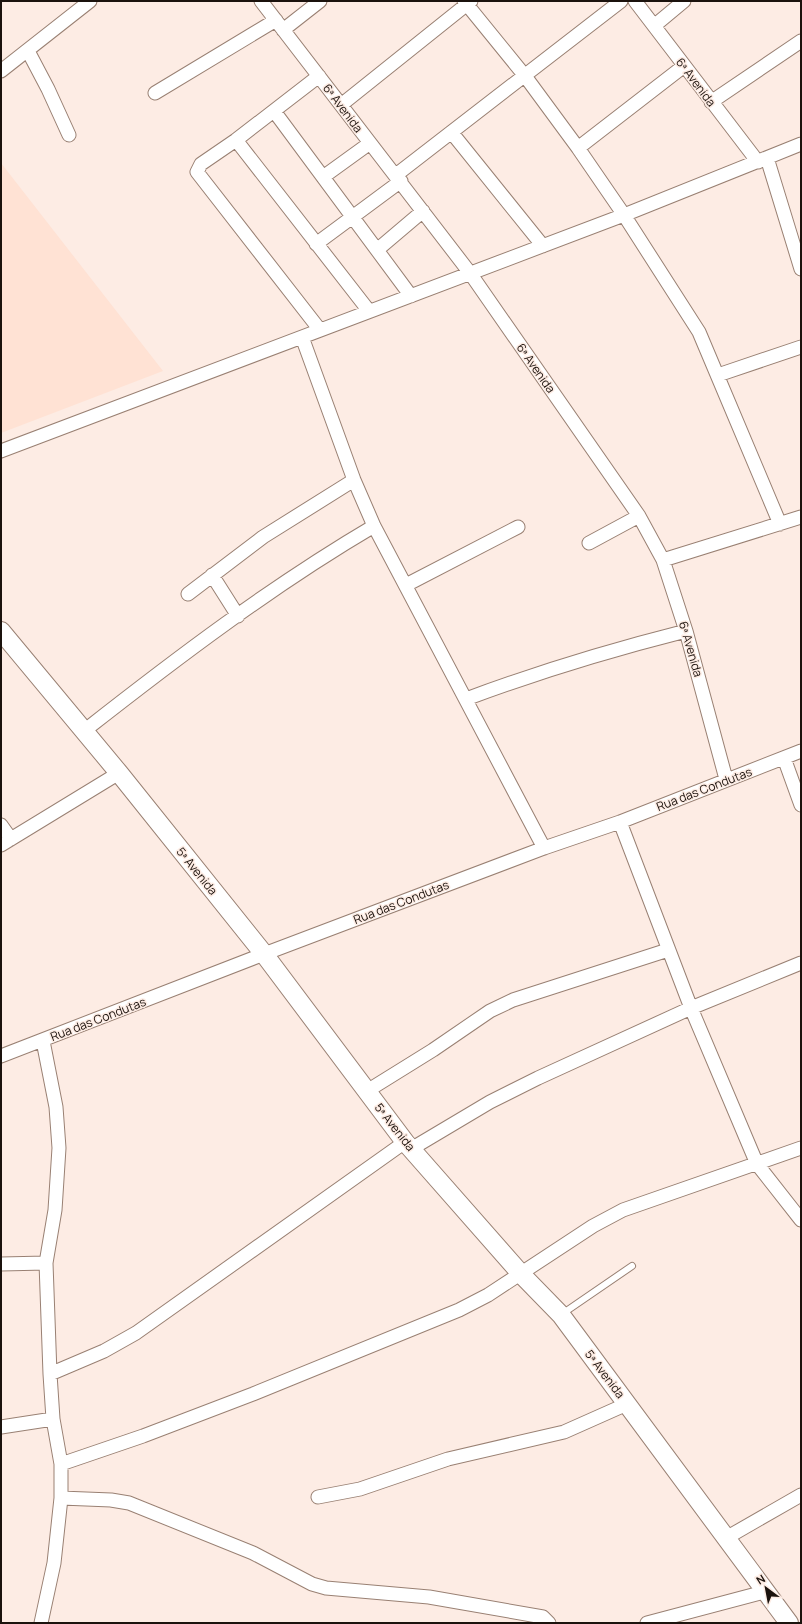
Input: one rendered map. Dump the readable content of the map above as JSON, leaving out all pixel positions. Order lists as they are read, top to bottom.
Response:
{
  "streets": {
    "street": ["6ª Avenida", "Rua das Condutas", "5ª Avenida"]
  },
  "crossings": [
    ["6ª Avenida", "Rua das Condutas"],
    ["Rua das Condutas", "5ª Avenida"]
  ],
  "north": "top left"
}
